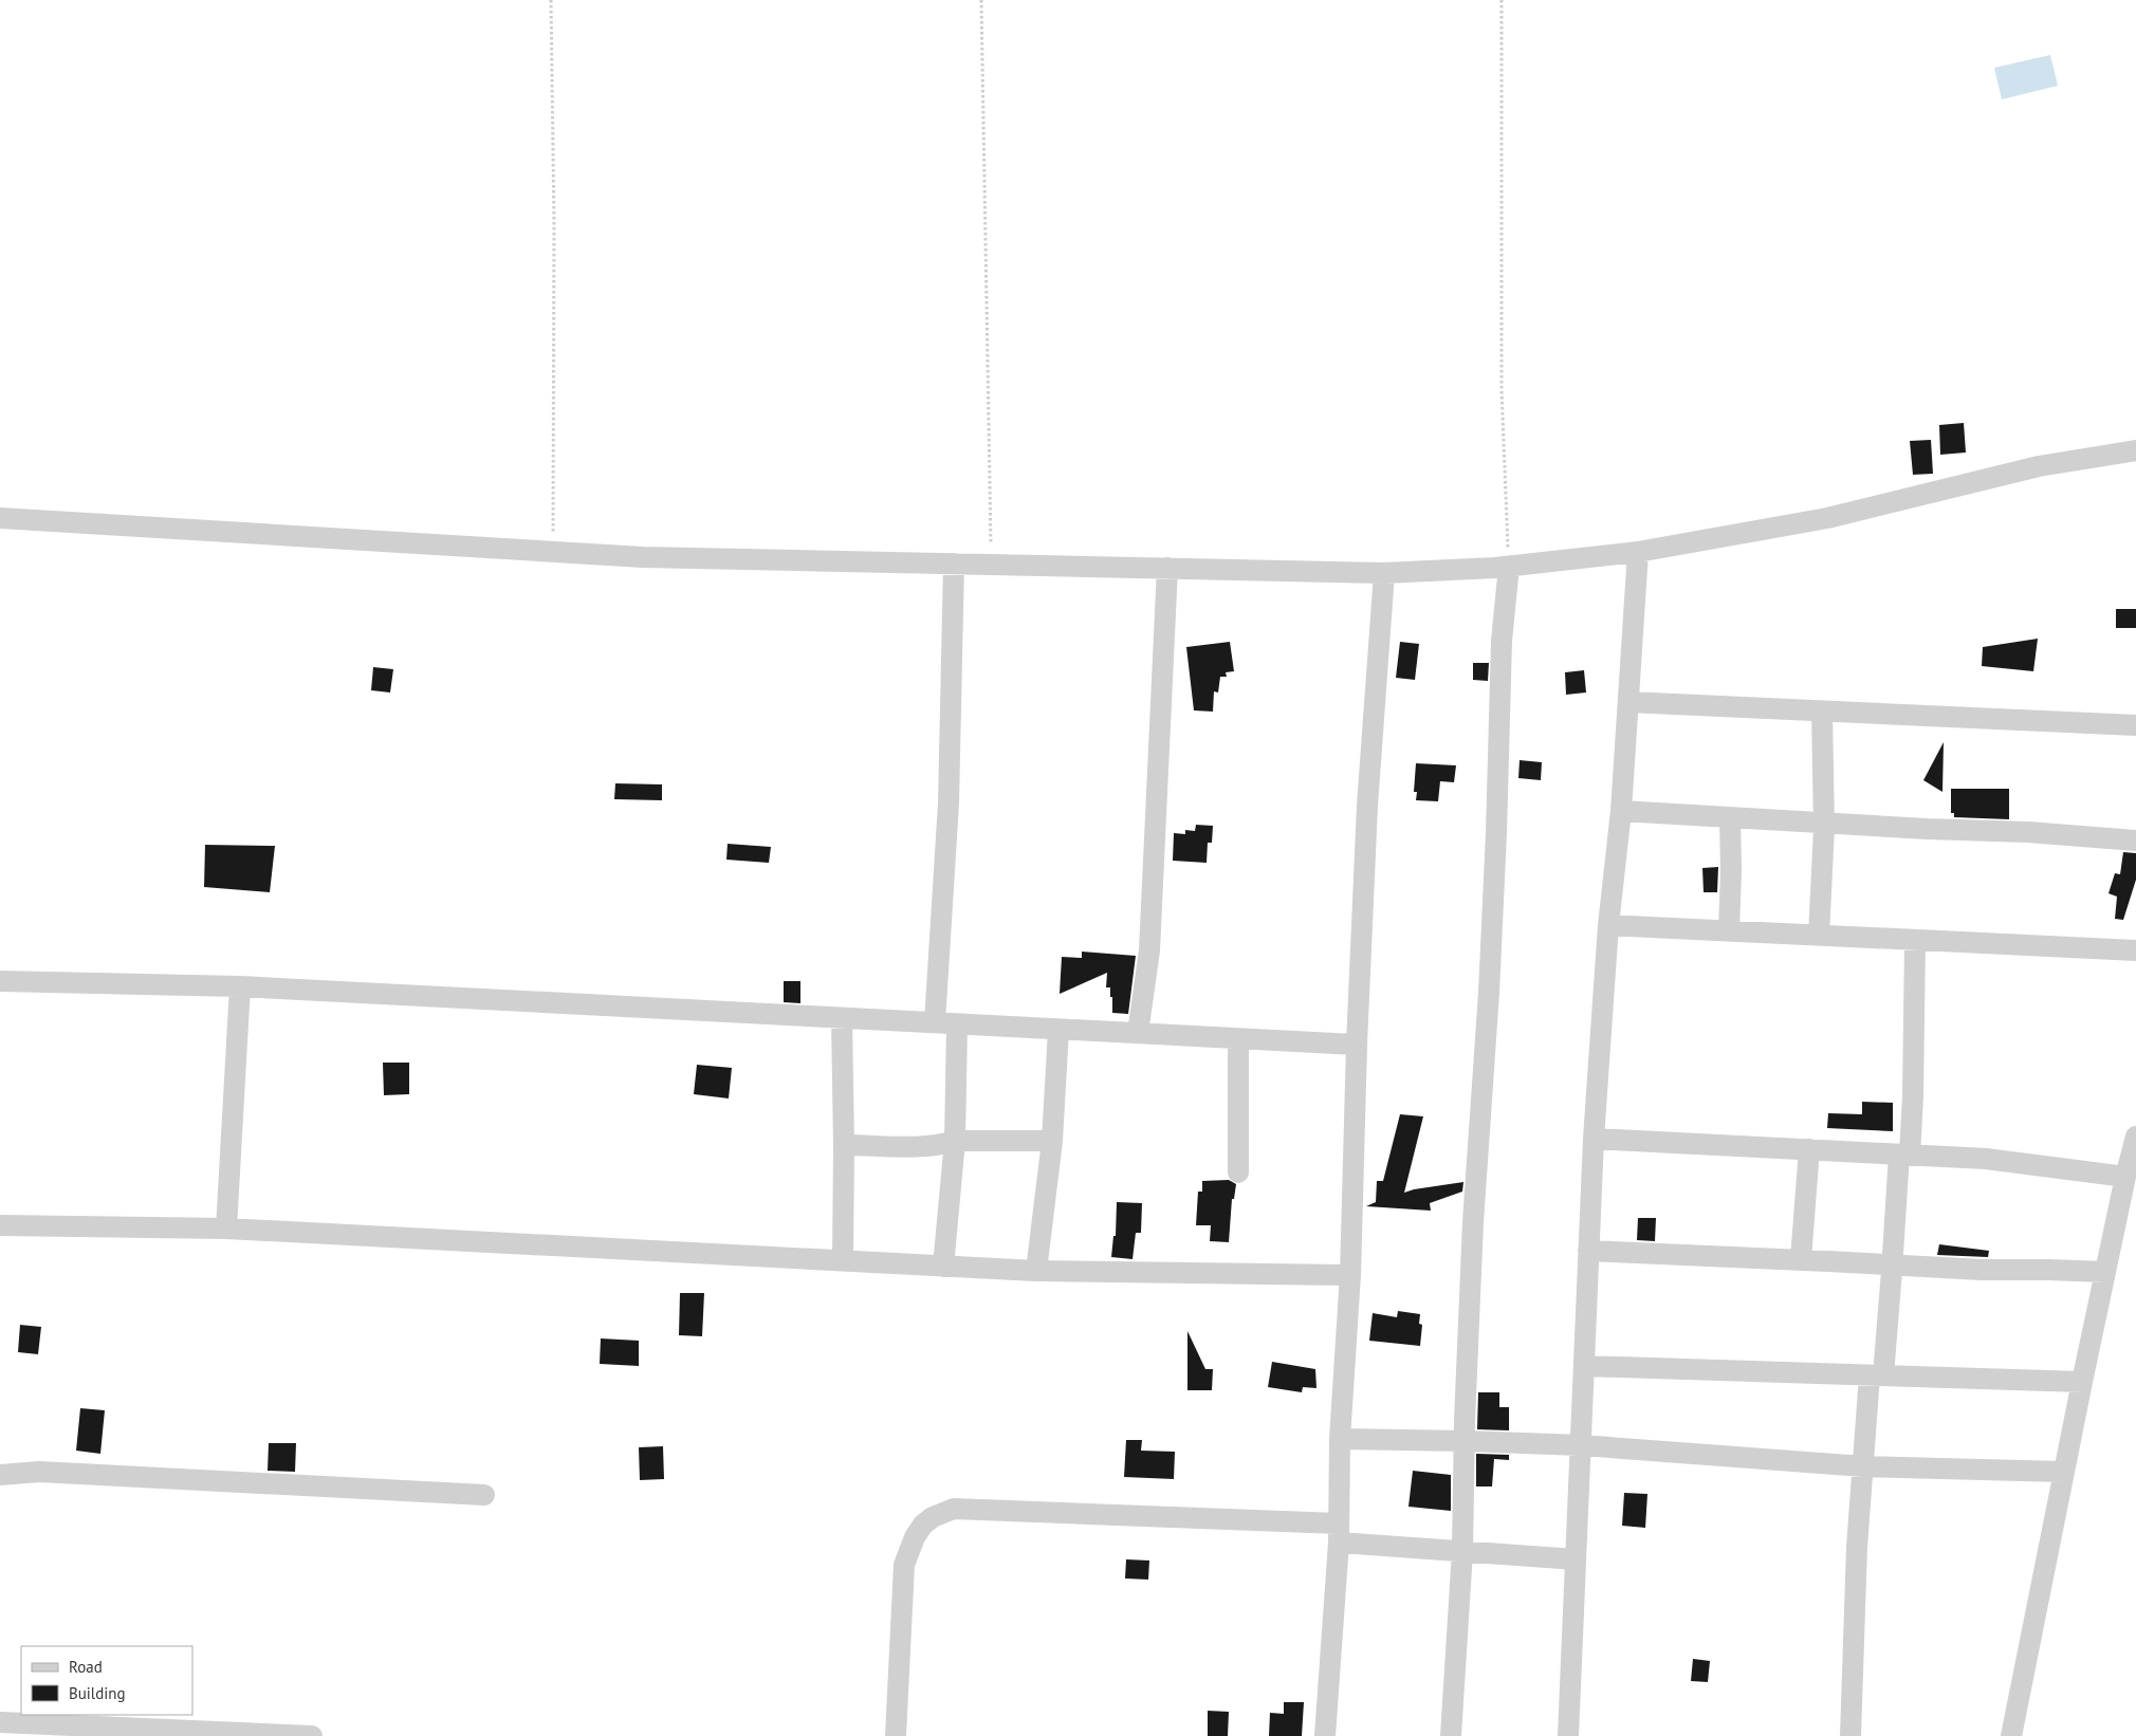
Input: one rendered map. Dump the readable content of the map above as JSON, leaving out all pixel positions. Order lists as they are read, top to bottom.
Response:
{
  "legend": ["Road", "Building"]
}
